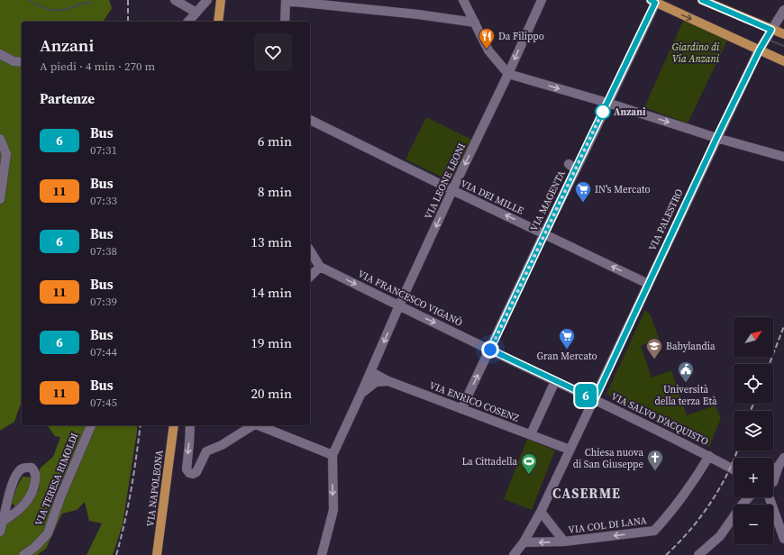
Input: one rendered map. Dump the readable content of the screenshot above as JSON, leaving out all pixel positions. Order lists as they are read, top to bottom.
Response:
{
  "streets": {
    "main road": ["VIA NAPOLEONA"],
    "street": [
      "VIA LEONE LEONI",
      "VIA DEI MILLE",
      "VIA MAGENTA",
      "VIA PALESTRO",
      "VIA FRANCESCO VIGANÒ",
      "VIA ENRICO COSENZ",
      "VIA SALVO D'ACQUISTO",
      "VIA TERESA RIMOLDI",
      "VIA COL DI LANA"
    ]
  },
  "crossings": [
    ["VIA LEONE LEONI", "VIA DEI MILLE"],
    ["VIA LEONE LEONI", "VIA FRANCESCO VIGANÒ"],
    ["VIA LEONE LEONI", "VIA ENRICO COSENZ"],
    ["VIA DEI MILLE", "VIA MAGENTA"],
    ["VIA DEI MILLE", "VIA PALESTRO"],
    ["VIA MAGENTA", "VIA FRANCESCO VIGANÒ"],
    ["VIA MAGENTA", "VIA ENRICO COSENZ"],
    ["VIA MAGENTA", "VIA SALVO D'ACQUISTO"],
    ["VIA PALESTRO", "VIA ENRICO COSENZ"],
    ["VIA PALESTRO", "VIA SALVO D'ACQUISTO"],
    ["VIA PALESTRO", "VIA COL DI LANA"],
    ["VIA FRANCESCO VIGANÒ", "VIA SALVO D'ACQUISTO"],
    ["VIA SALVO D'ACQUISTO", "VIA COL DI LANA"]
  ],
  "one_way": ["VIA LEONE LEONI", "VIA DEI MILLE", "VIA FRANCESCO VIGANÒ"],
  "districts": ["CASERME"],
  "parks": ["Giardino di Via Anzani"],
  "places": {
    "restaurant": ["Da Filippo"],
    "other": ["Anzani"],
    "supermarket": ["IN's Mercato", "Gran Mercato"],
    "school or university": ["Babylandia"],
    "public building": ["Università della terza Età"],
    "church": ["Chiesa nuova di San Giuseppe"],
    "sports": ["La Cittadella"]
  },
  "lines": ["bus line 6"],
  "north": "top right",
  "page": {
    "on_map": "6",
    "heading": [
      ["Anzani", "A piedi · 4 min · 270 m"],
      "Partenze"
    ],
    "list": [
      {
        "mark": "6",
        "name": "Bus",
        "note": "07:31",
        "value": "6 min"
      },
      {
        "mark": "11",
        "name": "Bus",
        "note": "07:33",
        "value": "8 min"
      },
      {
        "mark": "6",
        "name": "Bus",
        "note": "07:38",
        "value": "13 min"
      },
      {
        "mark": "11",
        "name": "Bus",
        "note": "07:39",
        "value": "14 min"
      },
      {
        "mark": "6",
        "name": "Bus",
        "note": "07:44",
        "value": "19 min"
      },
      {
        "mark": "11",
        "name": "Bus",
        "note": "07:45",
        "value": "20 min"
      }
    ],
    "map_buttons": ["+", "−"]
  }
}
